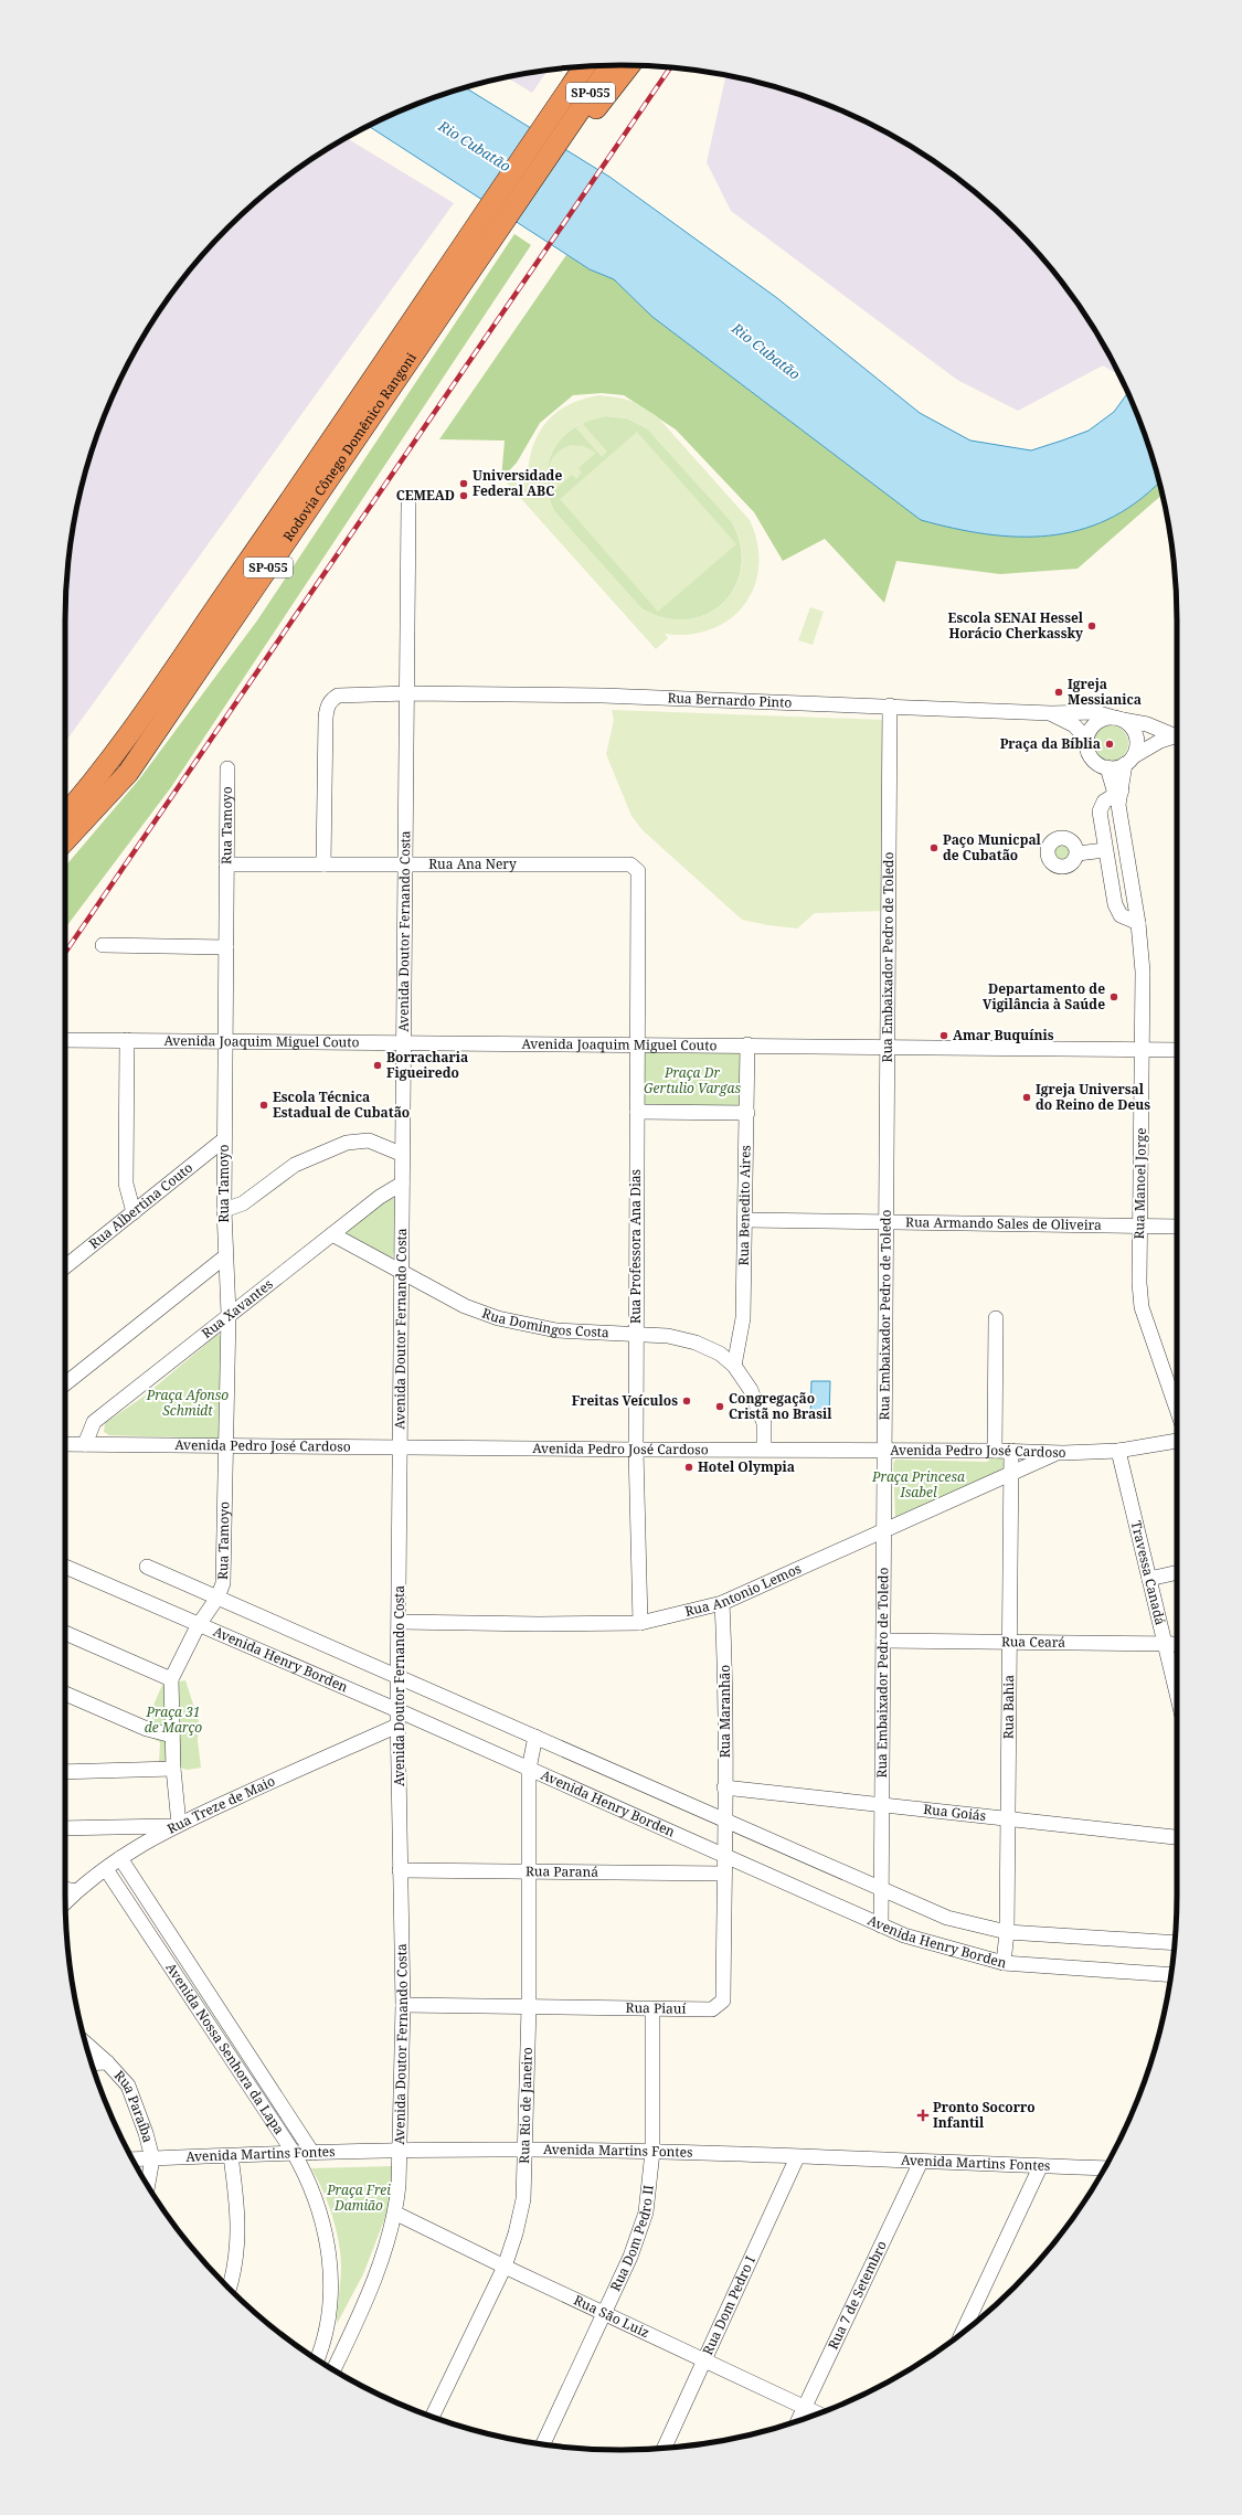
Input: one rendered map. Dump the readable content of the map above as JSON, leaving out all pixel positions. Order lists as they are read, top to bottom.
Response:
{
  "streets": {
    "highway": ["SP-055", "Rodovia Cônego Domênico Rangoni"],
    "street": [
      "Rua Bernardo Pinto",
      "Rua Tamoyo",
      "Rua Ana Nery",
      "Avenida Doutor Fernando Costa",
      "Rua Embaixador Pedro de Toledo",
      "Avenida Joaquim Miguel Couto",
      "Rua Manoel Jorge",
      "Rua Benedito Aires",
      "Rua Albertina Couto",
      "Rua Armando Sales de Oliveira",
      "Rua Professora Ana Dias",
      "Rua Xavantes",
      "Rua Domingos Costa",
      "Avenida Pedro José Cardoso",
      "Travessa Canadá",
      "Rua Antonio Lemos",
      "Rua Ceará",
      "Avenida Henry Borden",
      "Rua Bahia",
      "Rua Maranhão",
      "Rua Treze de Maio",
      "Rua Goiás",
      "Rua Paraná",
      "Rua Piauí",
      "Avenida Nossa Senhora da Lapa",
      "Rua Rio de Janeiro",
      "Rua Paraíba",
      "Avenida Martins Fontes",
      "Rua Dom Pedro II",
      "Rua 7 de Setembro",
      "Rua Dom Pedro I",
      "Rua São Luiz"
    ]
  },
  "crossings": [
    ["Rua Bernardo Pinto", "Rua Ana Nery"],
    ["Rua Bernardo Pinto", "Avenida Doutor Fernando Costa"],
    ["Rua Bernardo Pinto", "Rua Embaixador Pedro de Toledo"],
    ["Rua Bernardo Pinto", "Rua Manoel Jorge"],
    ["Rua Tamoyo", "Rua Ana Nery"],
    ["Rua Tamoyo", "Avenida Joaquim Miguel Couto"],
    ["Rua Tamoyo", "Rua Albertina Couto"],
    ["Rua Tamoyo", "Rua Xavantes"],
    ["Rua Tamoyo", "Avenida Pedro José Cardoso"],
    ["Rua Tamoyo", "Avenida Henry Borden"],
    ["Rua Ana Nery", "Avenida Doutor Fernando Costa"],
    ["Rua Ana Nery", "Rua Professora Ana Dias"],
    ["Avenida Doutor Fernando Costa", "Avenida Joaquim Miguel Couto"],
    ["Avenida Doutor Fernando Costa", "Rua Xavantes"],
    ["Avenida Doutor Fernando Costa", "Rua Domingos Costa"],
    ["Avenida Doutor Fernando Costa", "Avenida Pedro José Cardoso"],
    ["Avenida Doutor Fernando Costa", "Rua Antonio Lemos"],
    ["Avenida Doutor Fernando Costa", "Avenida Henry Borden"],
    ["Avenida Doutor Fernando Costa", "Rua Treze de Maio"],
    ["Avenida Doutor Fernando Costa", "Rua Paraná"],
    ["Avenida Doutor Fernando Costa", "Rua Piauí"],
    ["Avenida Doutor Fernando Costa", "Avenida Martins Fontes"],
    ["Rua Embaixador Pedro de Toledo", "Avenida Joaquim Miguel Couto"],
    ["Rua Embaixador Pedro de Toledo", "Rua Armando Sales de Oliveira"],
    ["Rua Embaixador Pedro de Toledo", "Avenida Pedro José Cardoso"],
    ["Rua Embaixador Pedro de Toledo", "Rua Antonio Lemos"],
    ["Rua Embaixador Pedro de Toledo", "Rua Ceará"],
    ["Rua Embaixador Pedro de Toledo", "Avenida Henry Borden"],
    ["Rua Embaixador Pedro de Toledo", "Rua Goiás"],
    ["Avenida Joaquim Miguel Couto", "Rua Manoel Jorge"],
    ["Avenida Joaquim Miguel Couto", "Rua Benedito Aires"],
    ["Avenida Joaquim Miguel Couto", "Rua Professora Ana Dias"],
    ["Rua Manoel Jorge", "Rua Armando Sales de Oliveira"],
    ["Rua Benedito Aires", "Rua Armando Sales de Oliveira"],
    ["Rua Benedito Aires", "Rua Domingos Costa"],
    ["Rua Professora Ana Dias", "Rua Domingos Costa"],
    ["Rua Professora Ana Dias", "Avenida Pedro José Cardoso"],
    ["Rua Professora Ana Dias", "Rua Antonio Lemos"],
    ["Rua Xavantes", "Rua Domingos Costa"],
    ["Rua Xavantes", "Avenida Pedro José Cardoso"],
    ["Rua Domingos Costa", "Avenida Pedro José Cardoso"],
    ["Avenida Pedro José Cardoso", "Travessa Canadá"],
    ["Avenida Pedro José Cardoso", "Rua Antonio Lemos"],
    ["Avenida Pedro José Cardoso", "Rua Bahia"],
    ["Travessa Canadá", "Rua Ceará"],
    ["Rua Antonio Lemos", "Rua Bahia"],
    ["Rua Antonio Lemos", "Rua Maranhão"],
    ["Rua Ceará", "Rua Bahia"],
    ["Avenida Henry Borden", "Rua Bahia"],
    ["Avenida Henry Borden", "Rua Maranhão"],
    ["Avenida Henry Borden", "Rua Piauí"],
    ["Avenida Henry Borden", "Rua Rio de Janeiro"],
    ["Rua Bahia", "Rua Goiás"],
    ["Rua Maranhão", "Rua Goiás"],
    ["Rua Maranhão", "Rua Piauí"],
    ["Rua Treze de Maio", "Avenida Nossa Senhora da Lapa"],
    ["Rua Paraná", "Rua Piauí"],
    ["Rua Paraná", "Rua Rio de Janeiro"],
    ["Rua Piauí", "Rua Rio de Janeiro"],
    ["Rua Piauí", "Rua Dom Pedro II"],
    ["Avenida Nossa Senhora da Lapa", "Avenida Martins Fontes"],
    ["Rua Rio de Janeiro", "Avenida Martins Fontes"],
    ["Rua Rio de Janeiro", "Rua São Luiz"],
    ["Rua Paraíba", "Avenida Martins Fontes"],
    ["Avenida Martins Fontes", "Rua Dom Pedro II"],
    ["Avenida Martins Fontes", "Rua 7 de Setembro"],
    ["Avenida Martins Fontes", "Rua Dom Pedro I"],
    ["Rua Dom Pedro II", "Rua São Luiz"],
    ["Rua 7 de Setembro", "Rua São Luiz"],
    ["Rua Dom Pedro I", "Rua São Luiz"]
  ],
  "water": ["Rio Cubatão"],
  "parks": [
    "Praça Dr Gertulio Vargas",
    "Praça Afonso Schmidt",
    "Praça Princesa Isabel",
    "Praça 31 de Março",
    "Praça Frei Damião"
  ],
  "places": {
    "other": [
      "Universidade Federal ABC",
      "CEMEAD",
      "Escola SENAI Hessel Horácio Cherkassky",
      "Igreja Messianica",
      "Praça da Bíblia",
      "Paço Municpal de Cubatão",
      "Departamento de Vigilância à Saúde",
      "Amar Buquínis",
      "Borracharia Figueiredo",
      "Igreja Universal do Reino de Deus",
      "Escola Técnica Estadual de Cubatão",
      "Freitas Veículos",
      "Congregação Cristã no Brasil",
      "Hotel Olympia"
    ],
    "health": ["Pronto Socorro Infantil"]
  }
}
